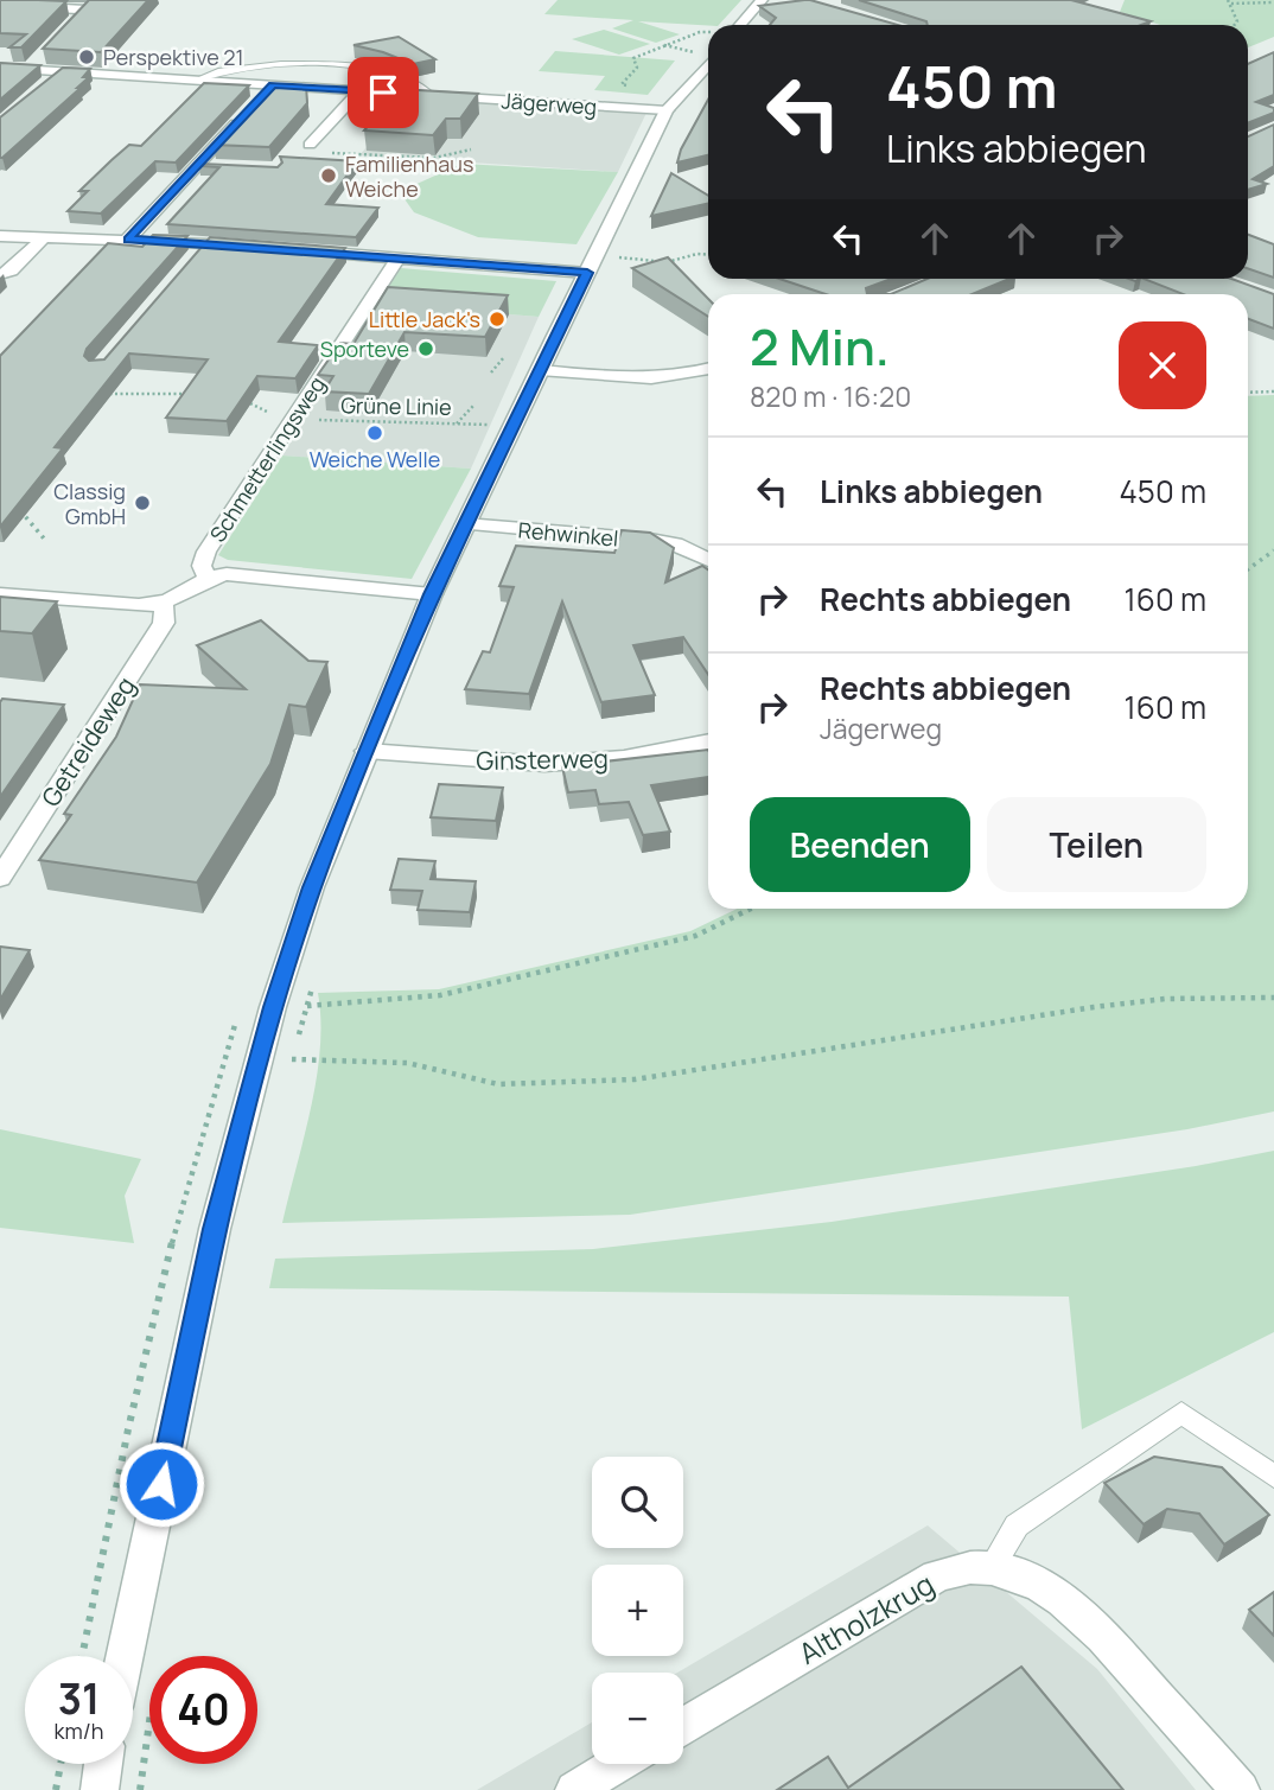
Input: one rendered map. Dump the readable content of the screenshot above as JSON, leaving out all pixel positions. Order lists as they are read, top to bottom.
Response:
{
  "streets": {
    "street": [
      "Jägerweg",
      "Schmetterlingsweg",
      "Rehwinkel",
      "Getreideweg",
      "Ginsterweg",
      "Altholzkrug"
    ],
    "path": ["Grüne Linie"]
  },
  "crossings": [
    ["Grüne Linie", "Schmetterlingsweg"]
  ],
  "places": [
    "Perspektive 21",
    "Familienhaus Weiche",
    "Little Jack's",
    "Sporteve",
    "Weiche Welle",
    "Classig GmbH"
  ],
  "page": {
    "turn": ["450 m", "Links abbiegen"],
    "heading": ["2 Min.", "820 m · 16:20"],
    "list": [
      {
        "name": "Links abbiegen",
        "value": "450 m"
      },
      {
        "name": "Rechts abbiegen",
        "value": "160 m"
      },
      {
        "name": "Rechts abbiegen",
        "note": "Jägerweg",
        "value": "160 m"
      }
    ],
    "buttons": ["Beenden", "Teilen"],
    "map_buttons": ["+", "−"],
    "speed": "31 km/h",
    "limit": "40"
  }
}
